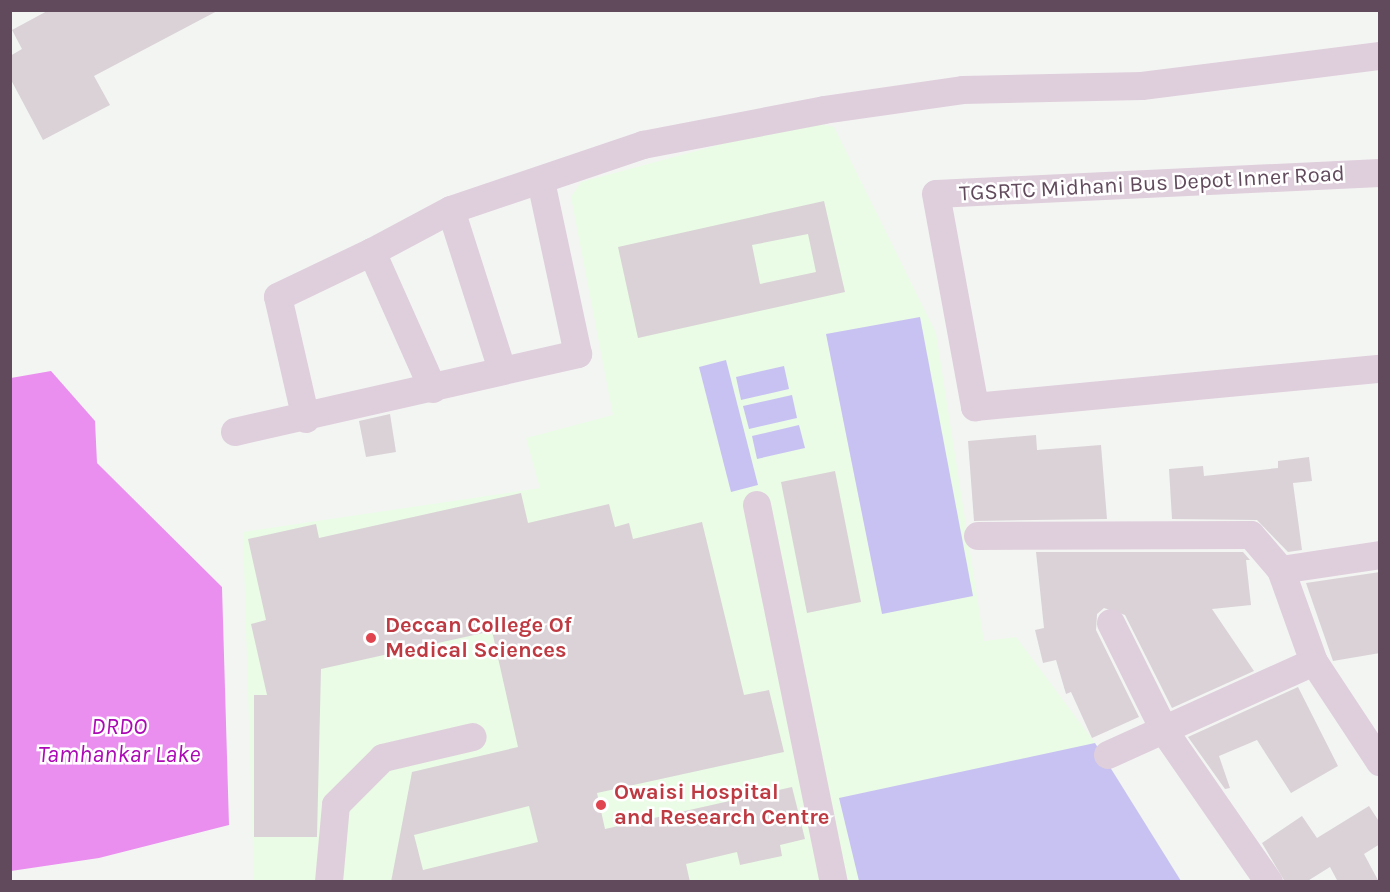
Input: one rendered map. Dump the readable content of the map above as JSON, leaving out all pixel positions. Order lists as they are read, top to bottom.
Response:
{
  "streets": {
    "street": ["TGSRTC Midhani Bus Depot Inner Road"]
  },
  "water": ["DRDO Tamhankar Lake"],
  "places": ["Deccan College Of Medical Sciences", "Owaisi Hospital and Research Centre"]
}
